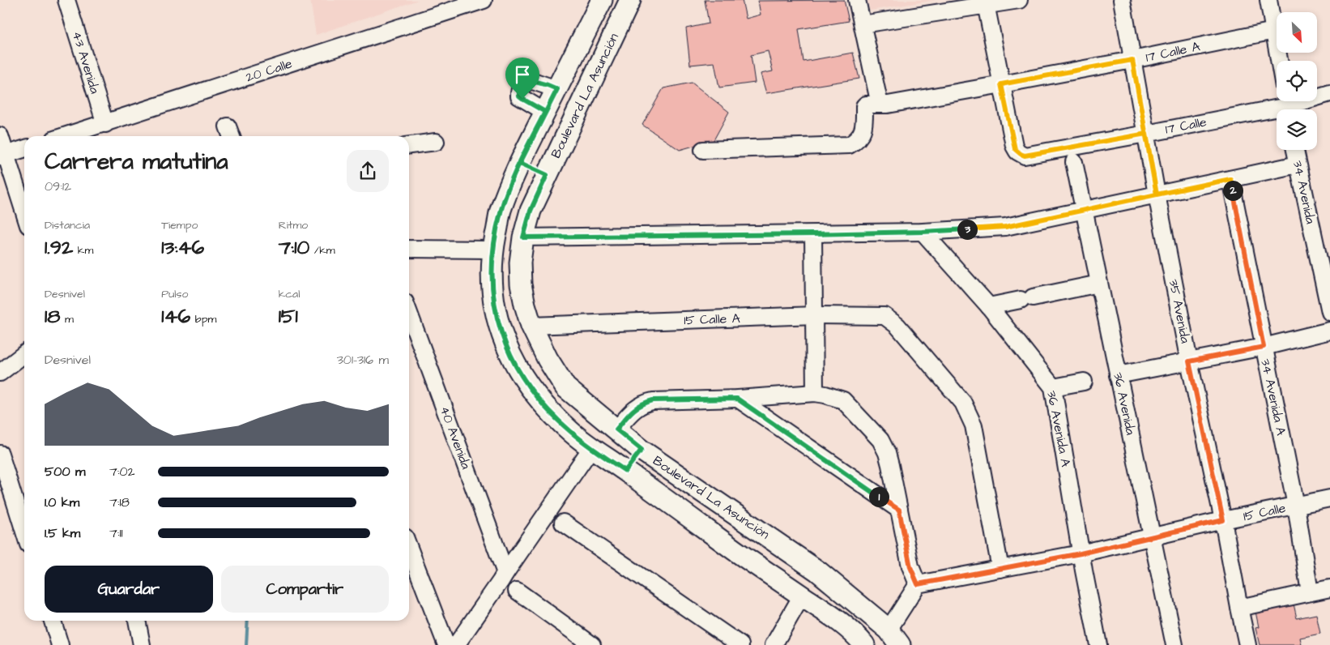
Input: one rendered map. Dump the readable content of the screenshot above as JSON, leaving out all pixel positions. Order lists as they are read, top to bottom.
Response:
{
  "streets": {
    "main road": ["Boulevard La Asunción"],
    "street": [
      "17 Calle A",
      "43 Avenida",
      "20 Calle",
      "17 Calle",
      "34 Avenida",
      "35 Avenida",
      "15 Calle A",
      "34 Avenida A",
      "36 Avenida",
      "36 Avenida A",
      "40 Avenida",
      "15 Calle"
    ]
  },
  "crossings": [
    ["17 Calle A", "17 Calle"],
    ["17 Calle A", "35 Avenida"],
    ["43 Avenida", "20 Calle"],
    ["Boulevard La Asunción", "15 Calle A"],
    ["17 Calle", "35 Avenida"],
    ["35 Avenida", "15 Calle"],
    ["15 Calle A", "15 Calle"],
    ["34 Avenida A", "15 Calle"],
    ["36 Avenida", "15 Calle"],
    ["36 Avenida A", "15 Calle"]
  ],
  "north": "bottom right",
  "page": {
    "heading": ["Carrera matutina", "09:12"],
    "pins": ["2", "3", "1"],
    "stats": [
      ["Distancia", "1.92 km"],
      ["Tiempo", "13:46"],
      ["Ritmo", "7:10 /km"],
      ["Desnivel", "18 m"],
      ["Pulso", "146 bpm"],
      ["kcal", "151"]
    ],
    "chart": ["Desnivel", "301–316 m"],
    "list": [
      {
        "name": "500 m",
        "note": "7:02"
      },
      {
        "name": "1.0 km",
        "note": "7:18"
      },
      {
        "name": "1.5 km",
        "note": "7:11"
      }
    ],
    "buttons": ["Guardar", "Compartir"]
  }
}
